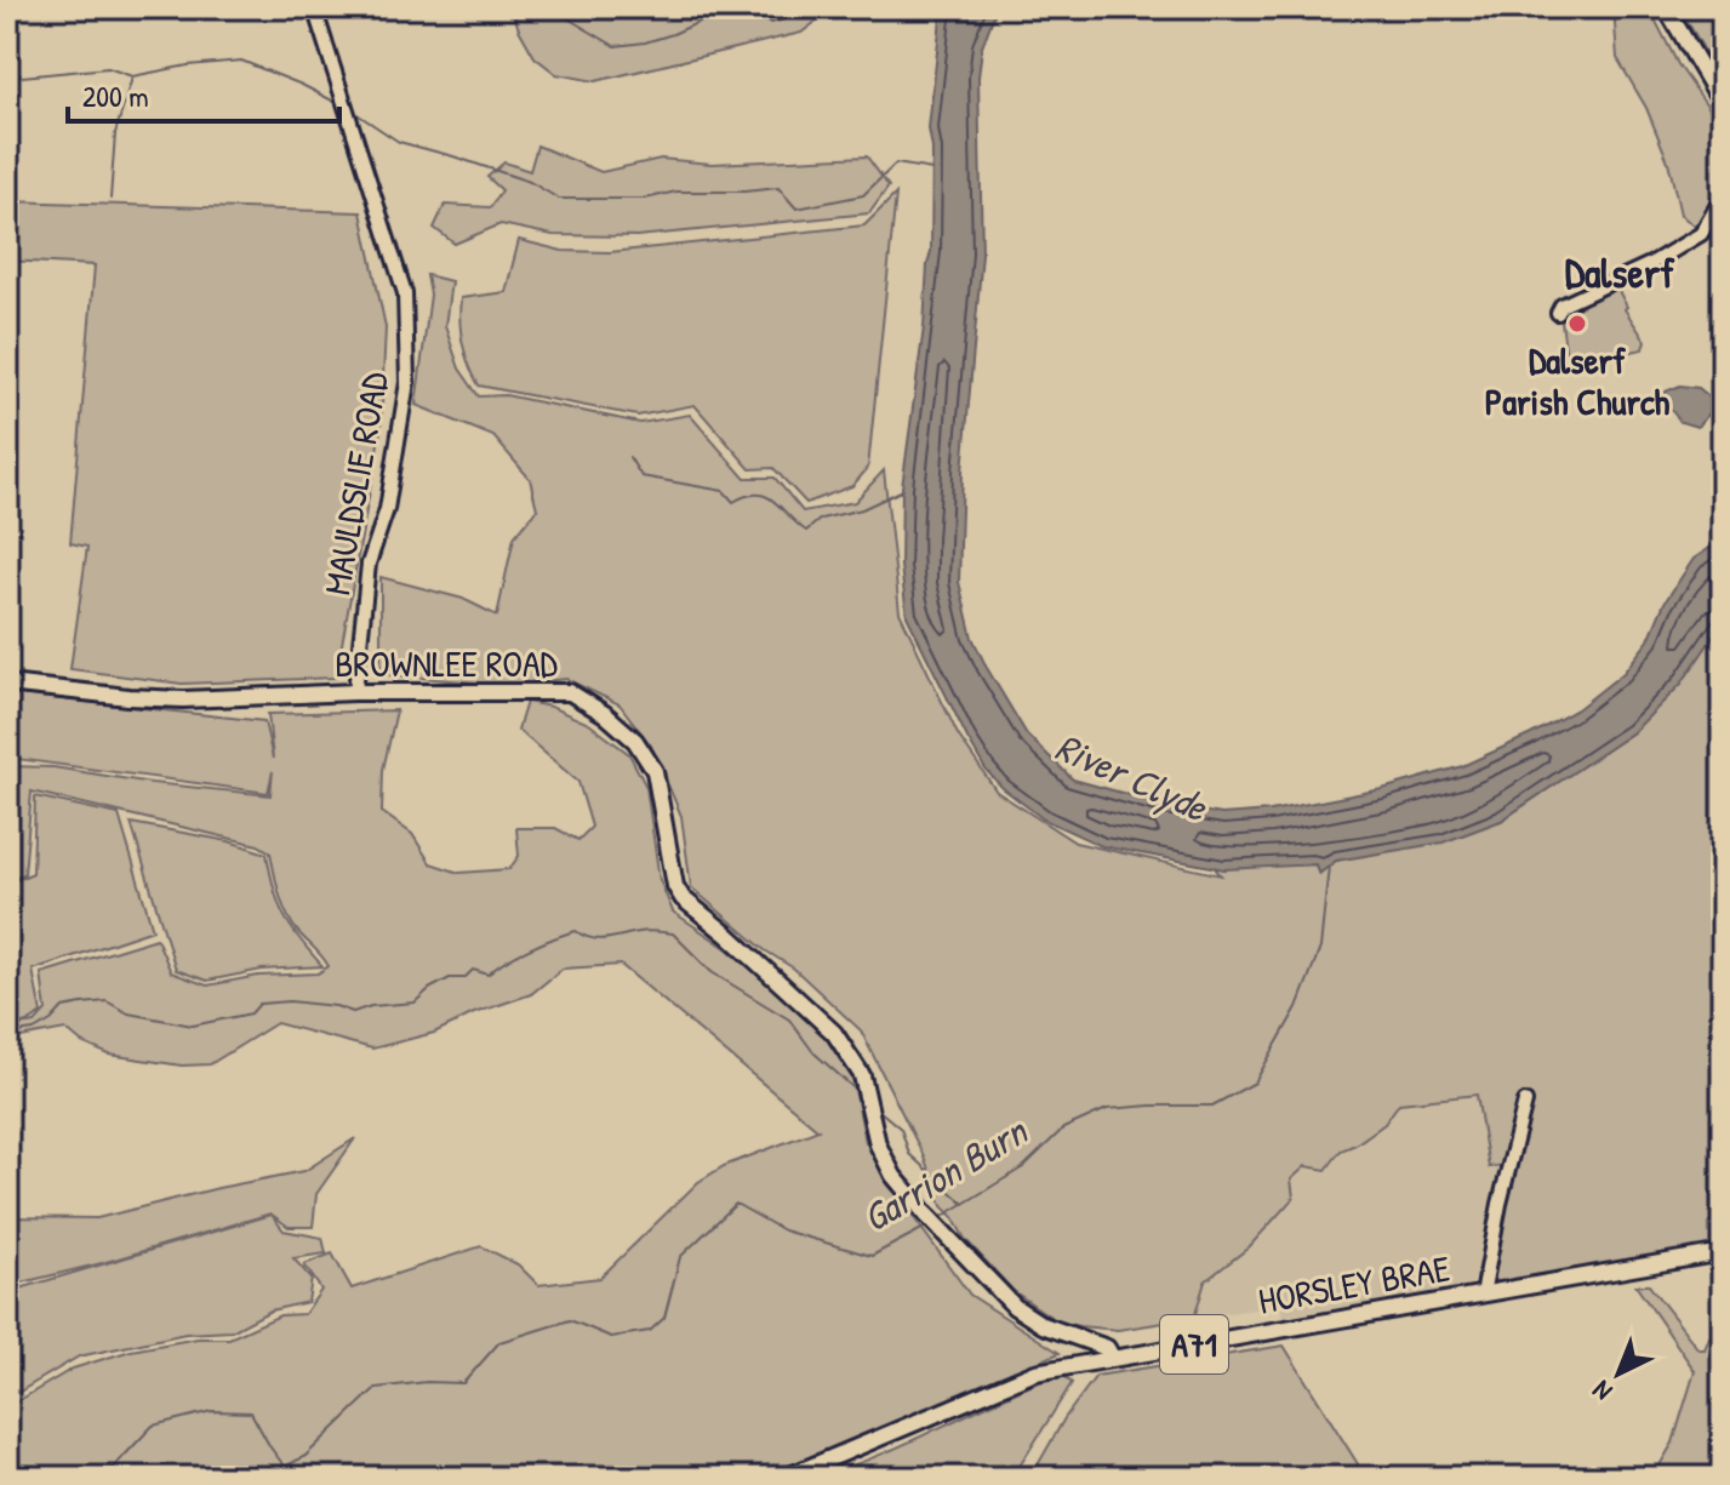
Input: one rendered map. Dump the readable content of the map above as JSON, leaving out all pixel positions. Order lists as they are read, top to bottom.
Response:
{
  "streets": {
    "main road": ["BROWNLEE ROAD", "HORSLEY BRAE", "A71"],
    "street": ["MAULDSLIE ROAD"]
  },
  "crossings": [
    ["MAULDSLIE ROAD", "BROWNLEE ROAD"],
    ["BROWNLEE ROAD", "HORSLEY BRAE"]
  ],
  "districts": ["Dalserf"],
  "water": ["River Clyde", "Garrion Burn"],
  "places": ["Dalserf Parish Church"],
  "scale_bar": "200 m",
  "north": "bottom left"
}
